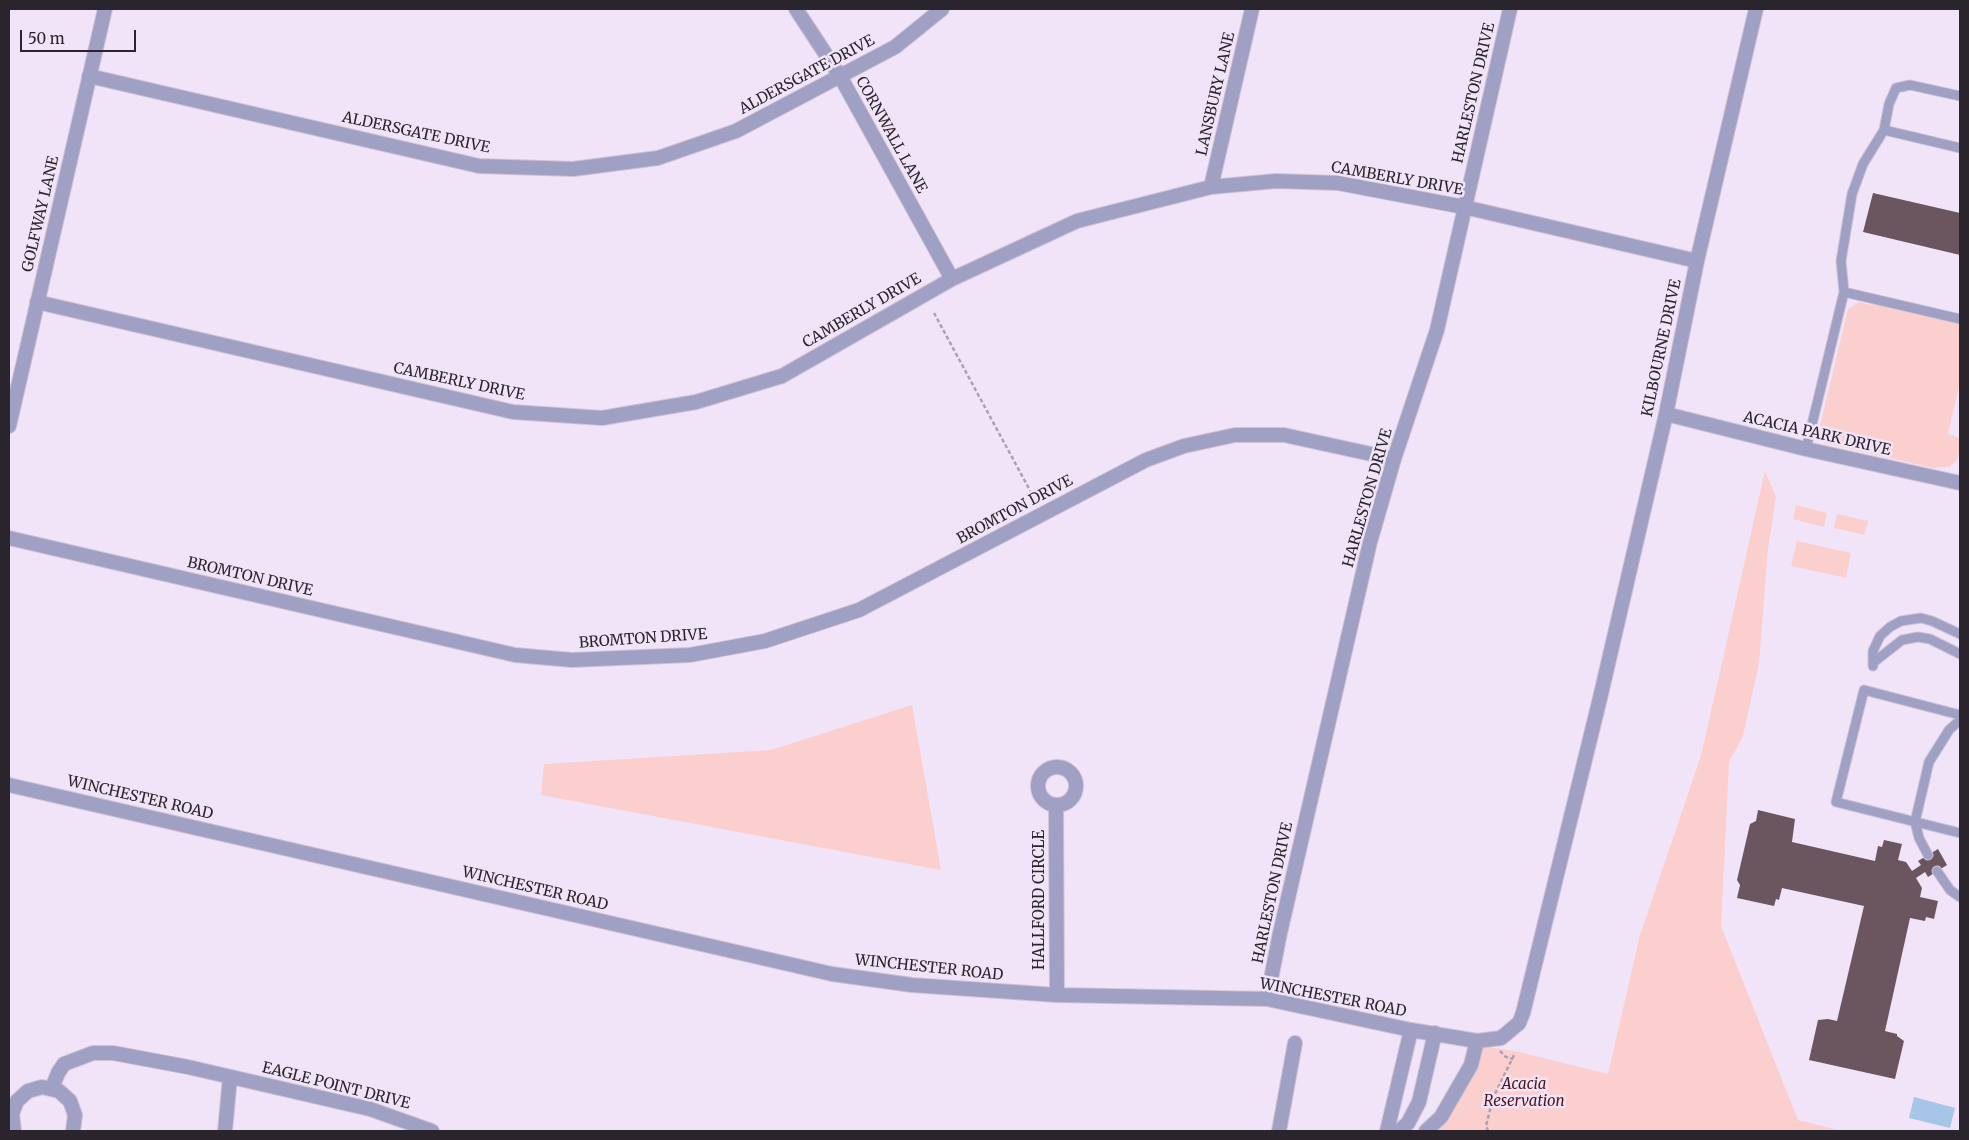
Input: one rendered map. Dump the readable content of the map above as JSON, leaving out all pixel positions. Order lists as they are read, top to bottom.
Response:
{
  "streets": {
    "street": [
      "ALDERSGATE DRIVE",
      "HARLESTON DRIVE",
      "LANSBURY LANE",
      "CORNWALL LANE",
      "CAMBERLY DRIVE",
      "GOLFWAY LANE",
      "KILBOURNE DRIVE",
      "ACACIA PARK DRIVE",
      "BROMTON DRIVE",
      "WINCHESTER ROAD",
      "HALLFORD CIRCLE",
      "EAGLE POINT DRIVE"
    ]
  },
  "crossings": [
    ["ALDERSGATE DRIVE", "CORNWALL LANE"],
    ["ALDERSGATE DRIVE", "GOLFWAY LANE"],
    ["HARLESTON DRIVE", "CAMBERLY DRIVE"],
    ["HARLESTON DRIVE", "BROMTON DRIVE"],
    ["HARLESTON DRIVE", "WINCHESTER ROAD"],
    ["LANSBURY LANE", "CAMBERLY DRIVE"],
    ["CORNWALL LANE", "CAMBERLY DRIVE"],
    ["CAMBERLY DRIVE", "GOLFWAY LANE"],
    ["CAMBERLY DRIVE", "KILBOURNE DRIVE"],
    ["KILBOURNE DRIVE", "ACACIA PARK DRIVE"],
    ["KILBOURNE DRIVE", "WINCHESTER ROAD"],
    ["WINCHESTER ROAD", "HALLFORD CIRCLE"]
  ],
  "parks": ["Acacia Reservation"],
  "scale_bar": "50 m"
}
